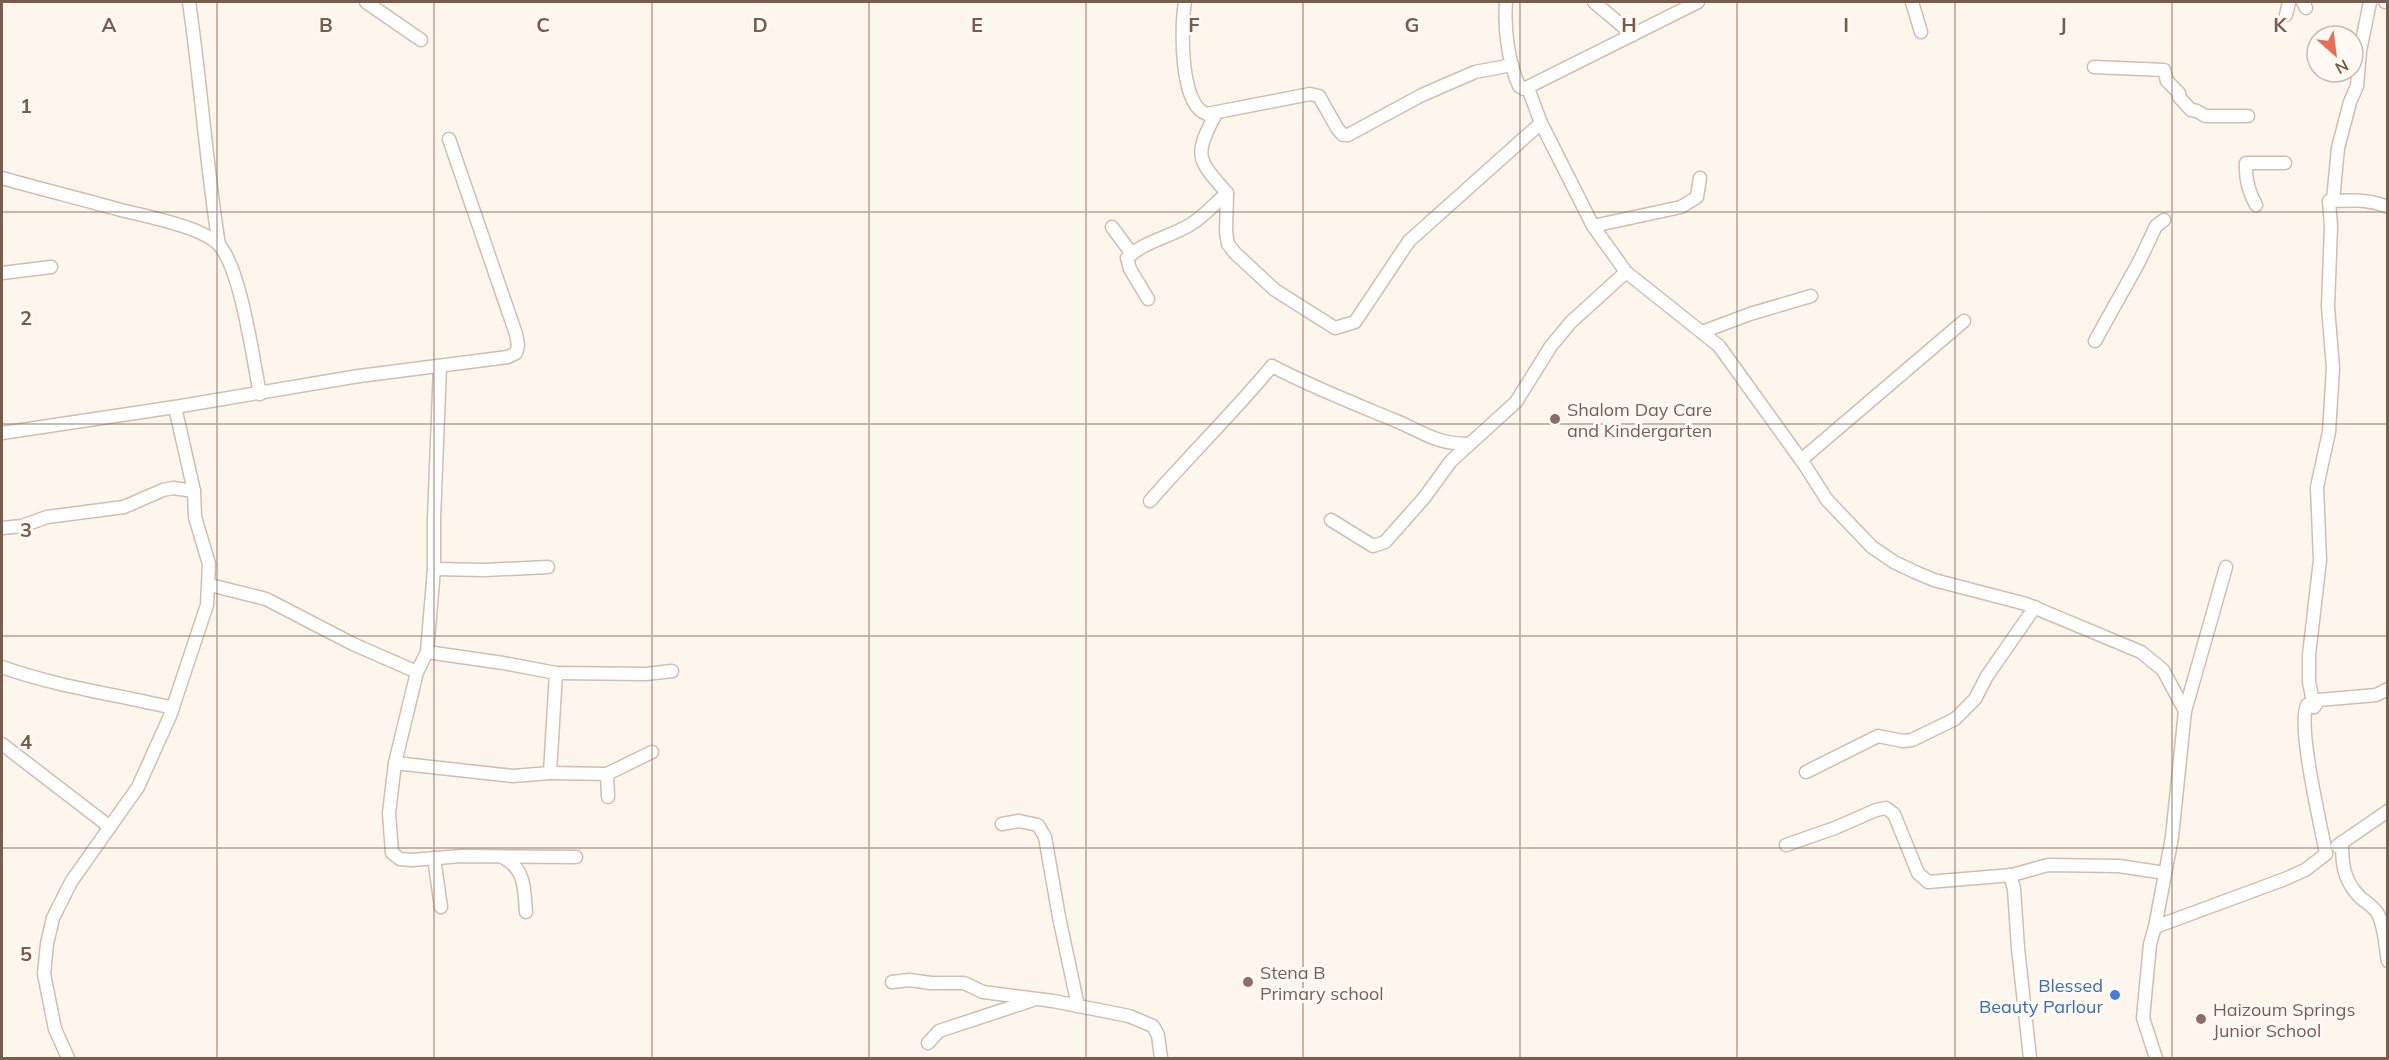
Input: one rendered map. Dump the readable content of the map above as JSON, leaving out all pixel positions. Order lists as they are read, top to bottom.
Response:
{
  "places": [
    "Shalom Day Care and Kindergarten",
    "Stena B Primary school",
    "Blessed Beauty Parlour",
    "Haizoum Springs Junior School"
  ],
  "north": "bottom right",
  "grid": {
    "columns": [
      "A",
      "B",
      "C",
      "D",
      "E",
      "F",
      "G",
      "H",
      "I",
      "J",
      "K"
    ],
    "rows": [
      "1",
      "2",
      "3",
      "4",
      "5"
    ]
  }
}
